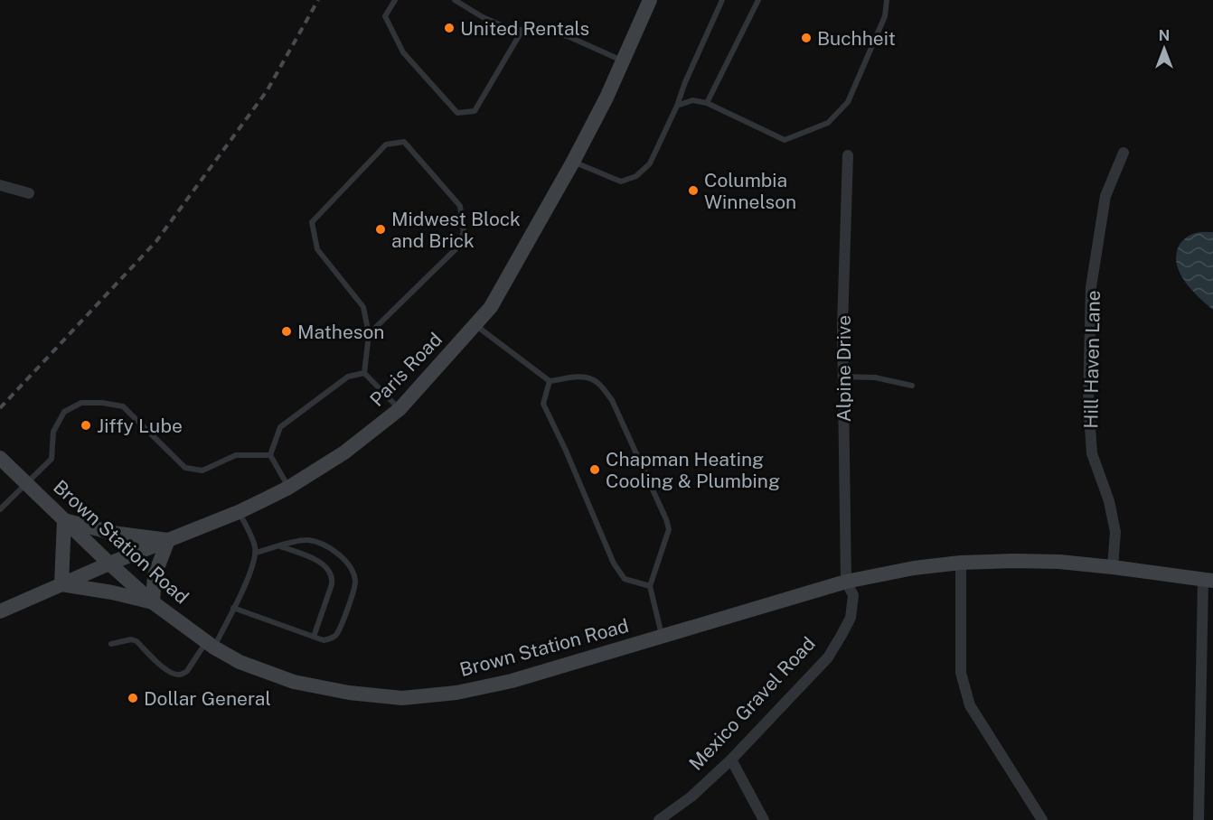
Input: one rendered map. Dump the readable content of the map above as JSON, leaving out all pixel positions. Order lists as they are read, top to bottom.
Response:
{
  "streets": {
    "street": [
      "Hill Haven Lane",
      "Alpine Drive",
      "Paris Road",
      "Brown Station Road",
      "Mexico Gravel Road"
    ]
  },
  "crossings": [
    ["Alpine Drive", "Brown Station Road"],
    ["Alpine Drive", "Mexico Gravel Road"],
    ["Paris Road", "Brown Station Road"],
    ["Brown Station Road", "Mexico Gravel Road"]
  ],
  "places": [
    "United Rentals",
    "Buchheit",
    "Columbia Winnelson",
    "Midwest Block and Brick",
    "Matheson",
    "Jiffy Lube",
    "Chapman Heating Cooling & Plumbing",
    "Dollar General"
  ],
  "north": "top"
}
